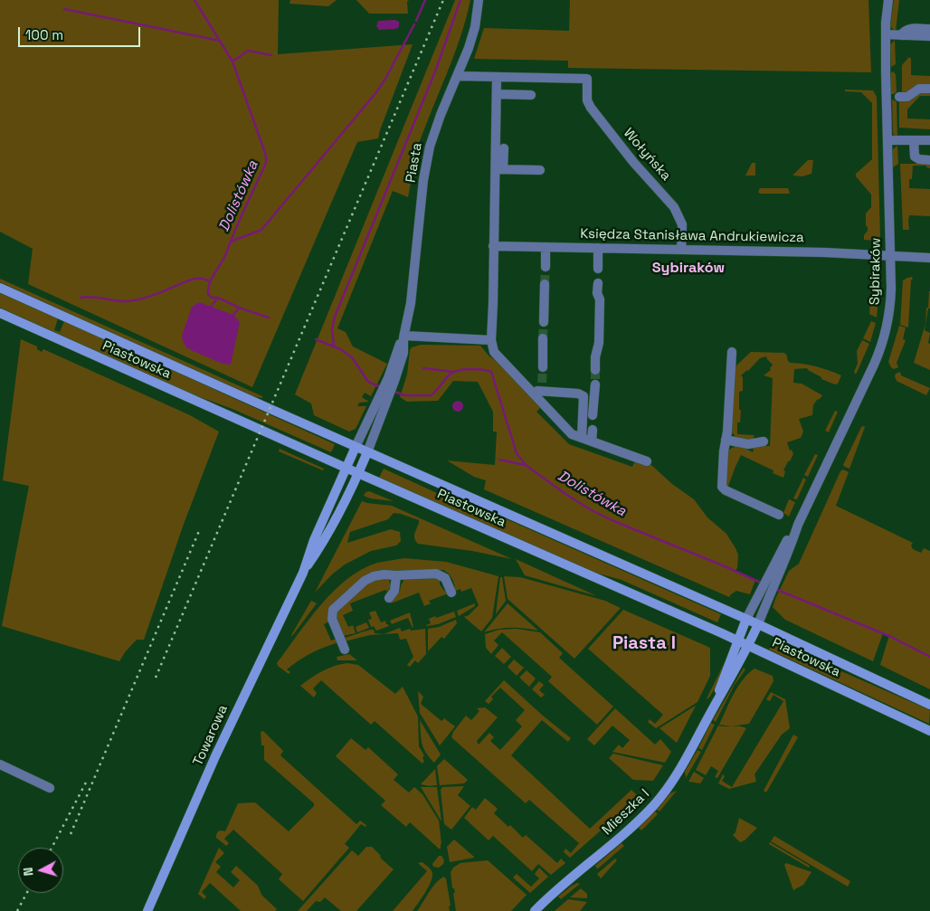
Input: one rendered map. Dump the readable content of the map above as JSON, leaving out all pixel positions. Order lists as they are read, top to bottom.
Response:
{
  "streets": {
    "main road": ["Piastowska", "Towarowa", "Mieszka I"],
    "street": [
      "Wołyńska",
      "Piasta",
      "Księdza Stanisława Andrukiewicza",
      "Sybiraków"
    ]
  },
  "crossings": [
    ["Wołyńska", "Księdza Stanisława Andrukiewicza"],
    ["Piasta", "Piastowska"],
    ["Piasta", "Towarowa"],
    ["Księdza Stanisława Andrukiewicza", "Sybiraków"],
    ["Sybiraków", "Piastowska"],
    ["Sybiraków", "Mieszka I"],
    ["Piastowska", "Towarowa"],
    ["Piastowska", "Mieszka I"]
  ],
  "districts": ["Sybiraków", "Piasta I"],
  "water": ["Dolistówka"],
  "scale_bar": "100 m",
  "north": "left"
}
